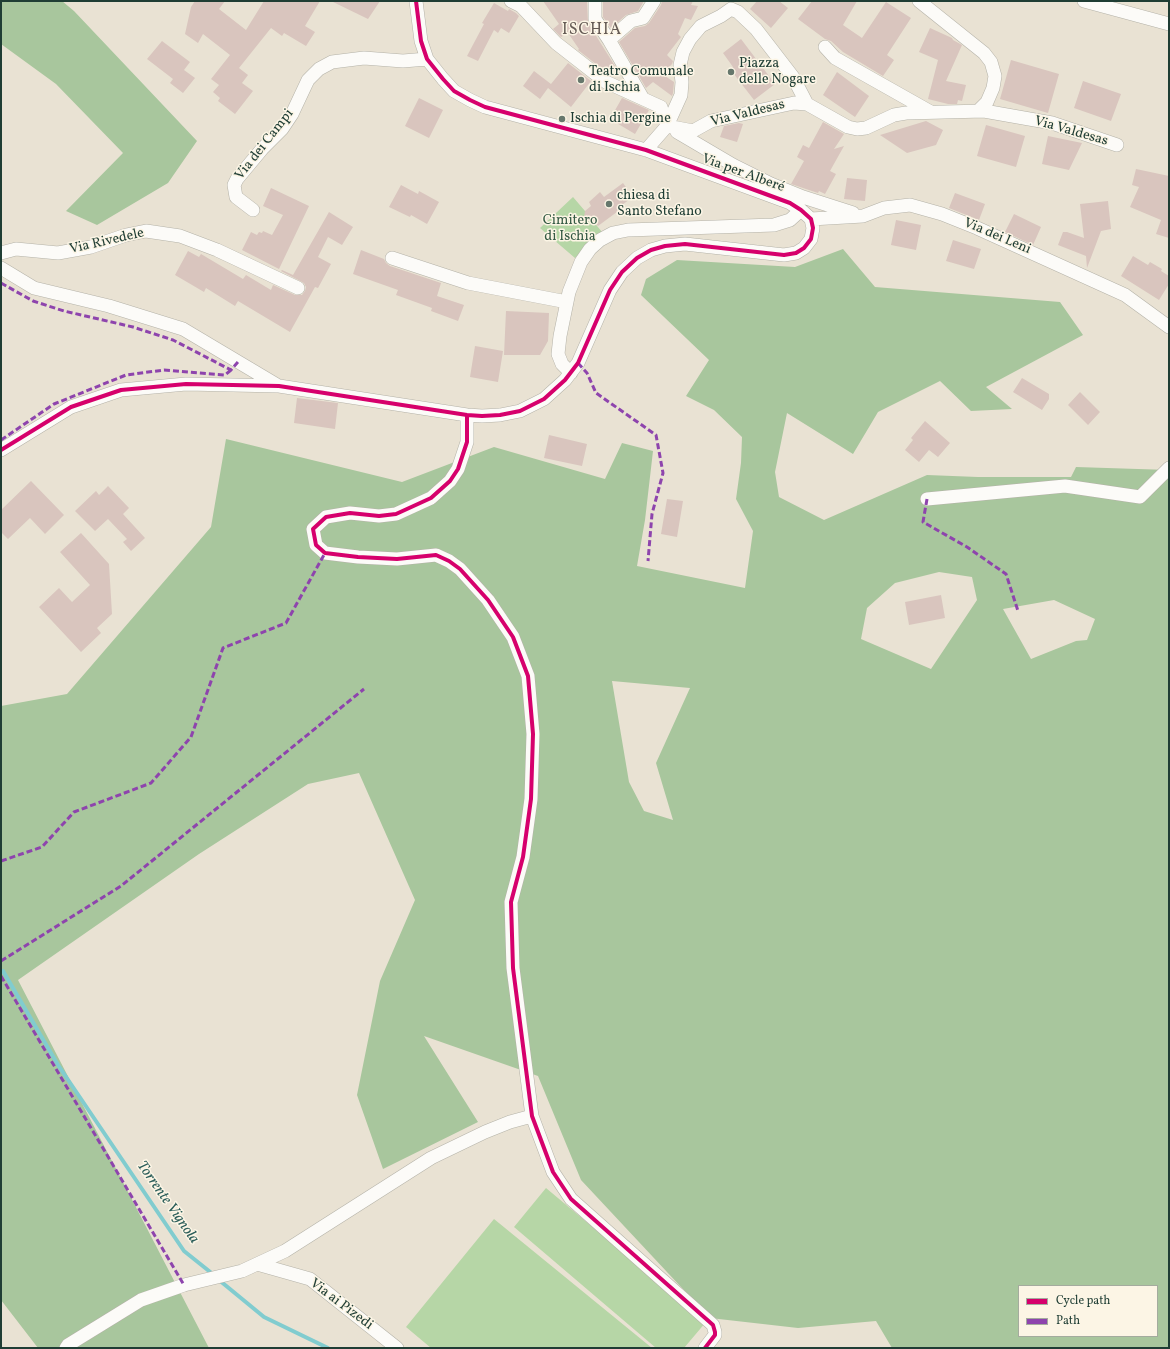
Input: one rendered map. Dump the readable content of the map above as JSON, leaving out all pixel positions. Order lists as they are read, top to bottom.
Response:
{
  "streets": {
    "street": [
      "Via Valdesas",
      "Via dei Campi",
      "Via per Alberé",
      "Via dei Leni",
      "Via Rivedele",
      "Via ai Pizedi"
    ]
  },
  "crossings": [
    ["Via dei Campi", "Via per Alberé"],
    ["Via per Alberé", "Via dei Leni"]
  ],
  "districts": ["ISCHIA"],
  "water": ["Torrente Vignola"],
  "parks": ["Cimitero di Ischia"],
  "places": [
    "Piazza delle Nogare",
    "Teatro Comunale di Ischia",
    "Ischia di Pergine",
    "chiesa di Santo Stefano"
  ],
  "legend": ["Cycle path", "Path"]
}
